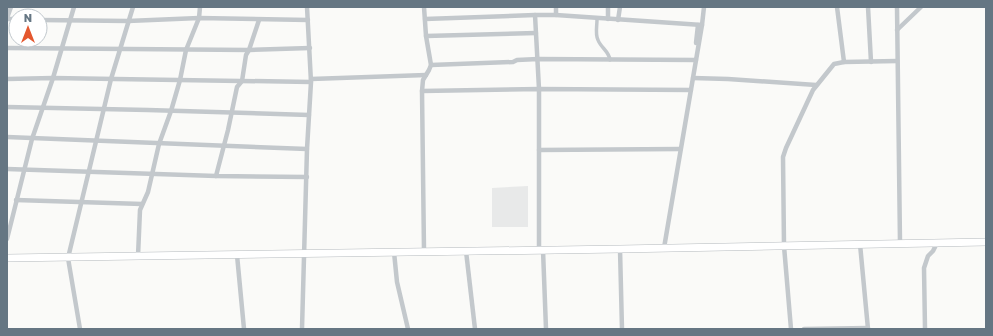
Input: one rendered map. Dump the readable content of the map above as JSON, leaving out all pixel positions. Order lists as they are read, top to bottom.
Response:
{
  "north": "top"
}
